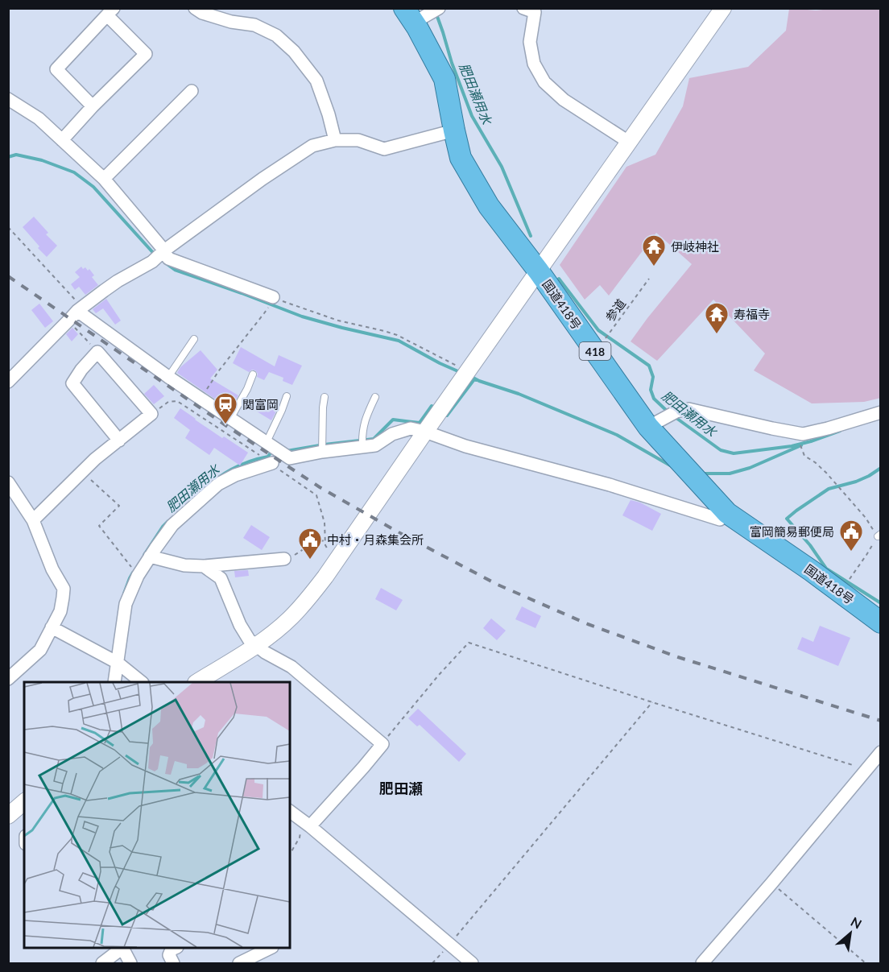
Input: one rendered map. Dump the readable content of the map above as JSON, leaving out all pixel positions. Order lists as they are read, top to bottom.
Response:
{
  "streets": {
    "highway": ["国道418号", "418"],
    "path": ["参道"]
  },
  "crossings": [
    ["国道418号", "参道"]
  ],
  "districts": ["肥田瀬"],
  "water": ["肥田瀬用水"],
  "places": {
    "temple": ["伊岐神社", "寿福寺"],
    "station": ["関富岡"],
    "public building": ["富岡簡易郵便局", "中村・月森集会所"]
  },
  "north": "top right"
}
